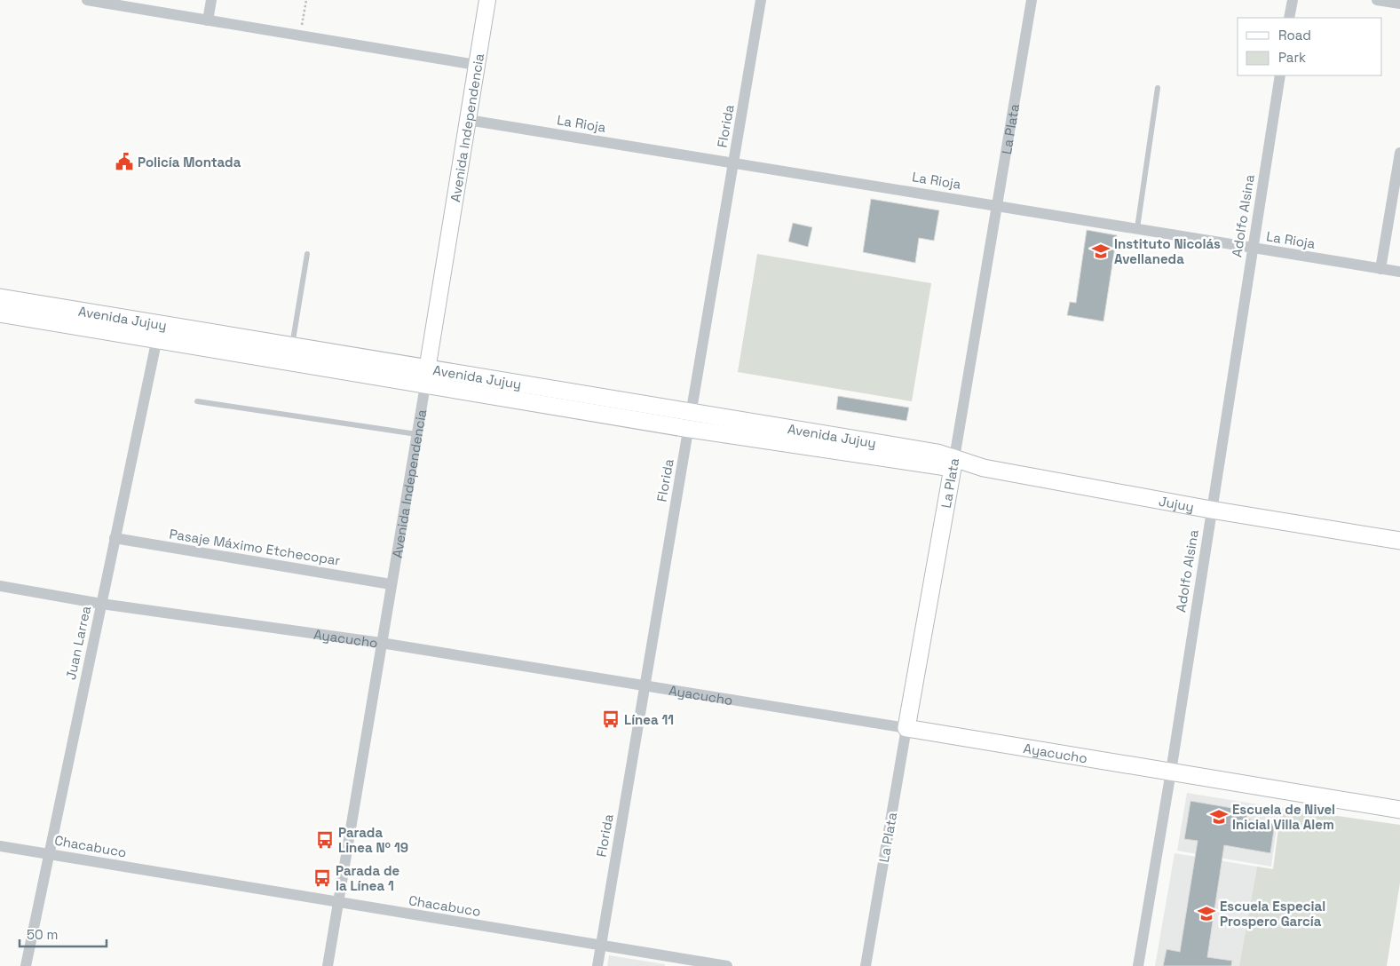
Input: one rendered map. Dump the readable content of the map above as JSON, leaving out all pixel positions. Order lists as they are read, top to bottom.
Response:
{
  "streets": {
    "main road": [
      "Avenida Independencia",
      "La Plata",
      "Avenida Jujuy",
      "Jujuy",
      "Ayacucho"
    ],
    "street": [
      "La Rioja",
      "Florida",
      "Adolfo Alsina",
      "Pasaje Máximo Etchecopar",
      "Juan Larrea",
      "Chacabuco"
    ]
  },
  "crossings": [
    ["La Rioja", "Florida"],
    ["La Rioja", "Avenida Independencia"],
    ["La Rioja", "La Plata"],
    ["La Rioja", "Adolfo Alsina"],
    ["Florida", "Avenida Jujuy"],
    ["Florida", "Ayacucho"],
    ["Florida", "Chacabuco"],
    ["Avenida Independencia", "Avenida Jujuy"],
    ["Avenida Independencia", "Pasaje Máximo Etchecopar"],
    ["Avenida Independencia", "Ayacucho"],
    ["Avenida Independencia", "Chacabuco"],
    ["La Plata", "Avenida Jujuy"],
    ["La Plata", "Jujuy"],
    ["La Plata", "Ayacucho"],
    ["Adolfo Alsina", "Jujuy"],
    ["Adolfo Alsina", "Ayacucho"],
    ["Avenida Jujuy", "Jujuy"],
    ["Avenida Jujuy", "Juan Larrea"],
    ["Pasaje Máximo Etchecopar", "Juan Larrea"],
    ["Ayacucho", "Juan Larrea"],
    ["Juan Larrea", "Chacabuco"]
  ],
  "places": {
    "public building": ["Policía Montada"],
    "school or university": ["Instituto Nicolás Avellaneda", "Escuela de Nivel Inicial Villa Alem", "Escuela Especial Prospero García"],
    "bus stop": ["Línea 11", "Parada Linea Nº 19", "Parada de la Línea 1"]
  },
  "legend": ["Road", "Park"],
  "scale_bar": "50 m"
}
